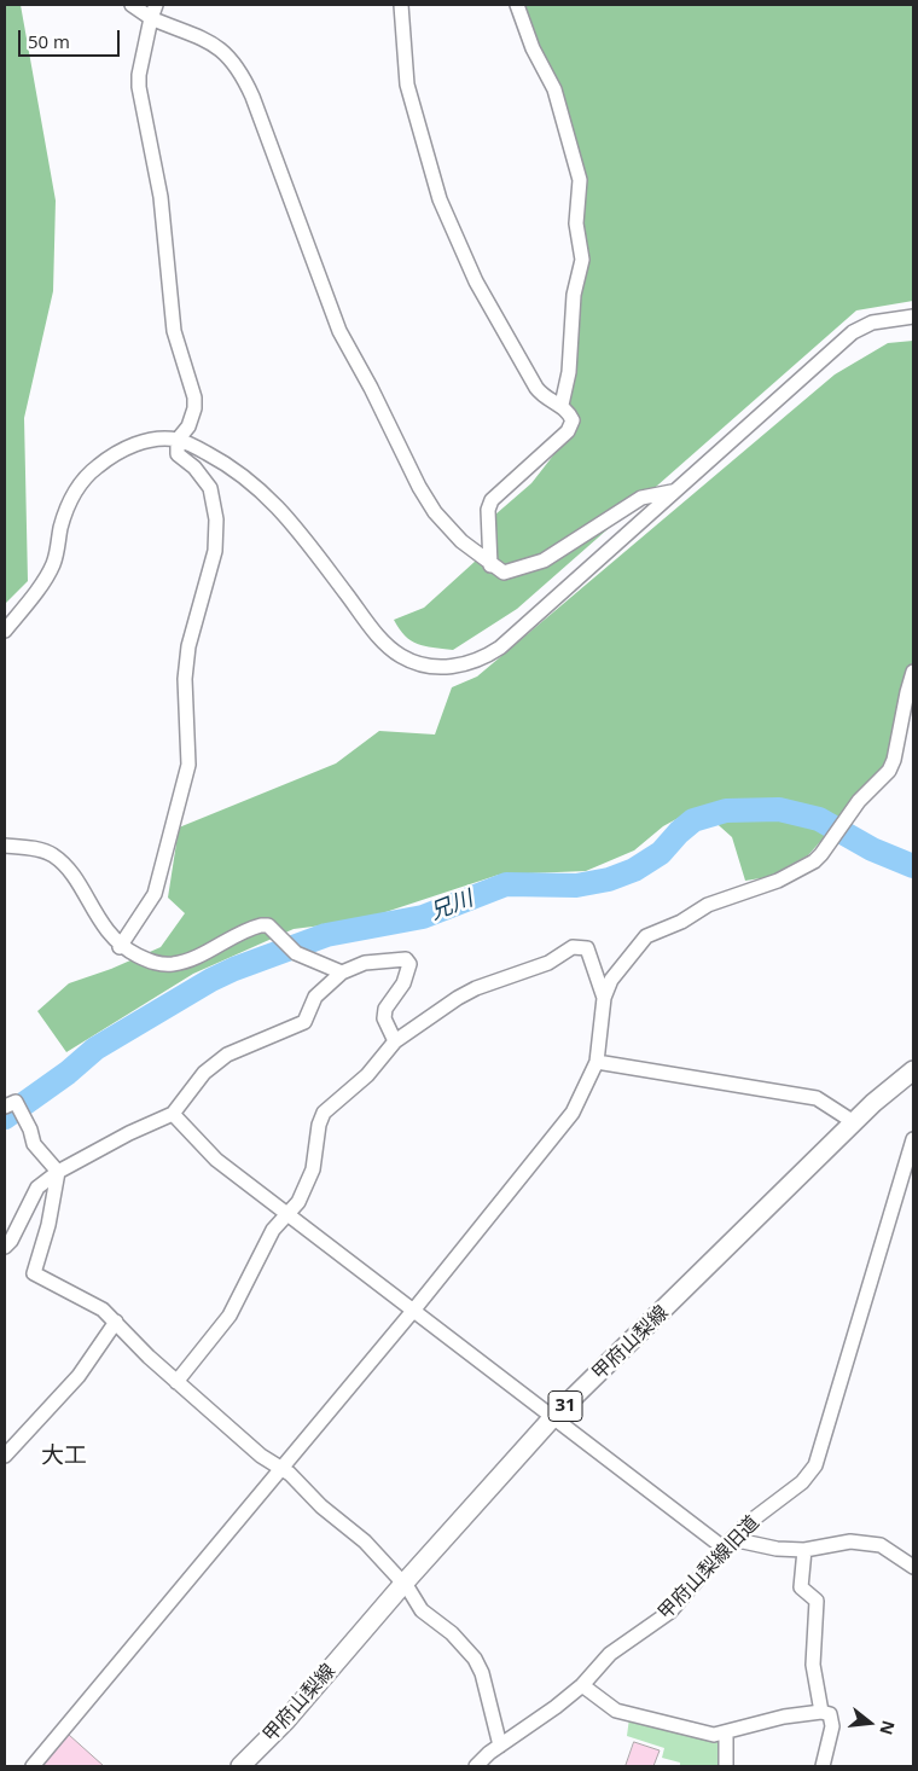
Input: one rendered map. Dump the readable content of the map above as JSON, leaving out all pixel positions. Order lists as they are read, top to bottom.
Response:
{
  "streets": {
    "main road": ["甲府山梨線", "31"],
    "street": ["甲府山梨線旧道"]
  },
  "districts": ["大工"],
  "water": ["兄川"],
  "scale_bar": "50 m",
  "north": "right"
}
